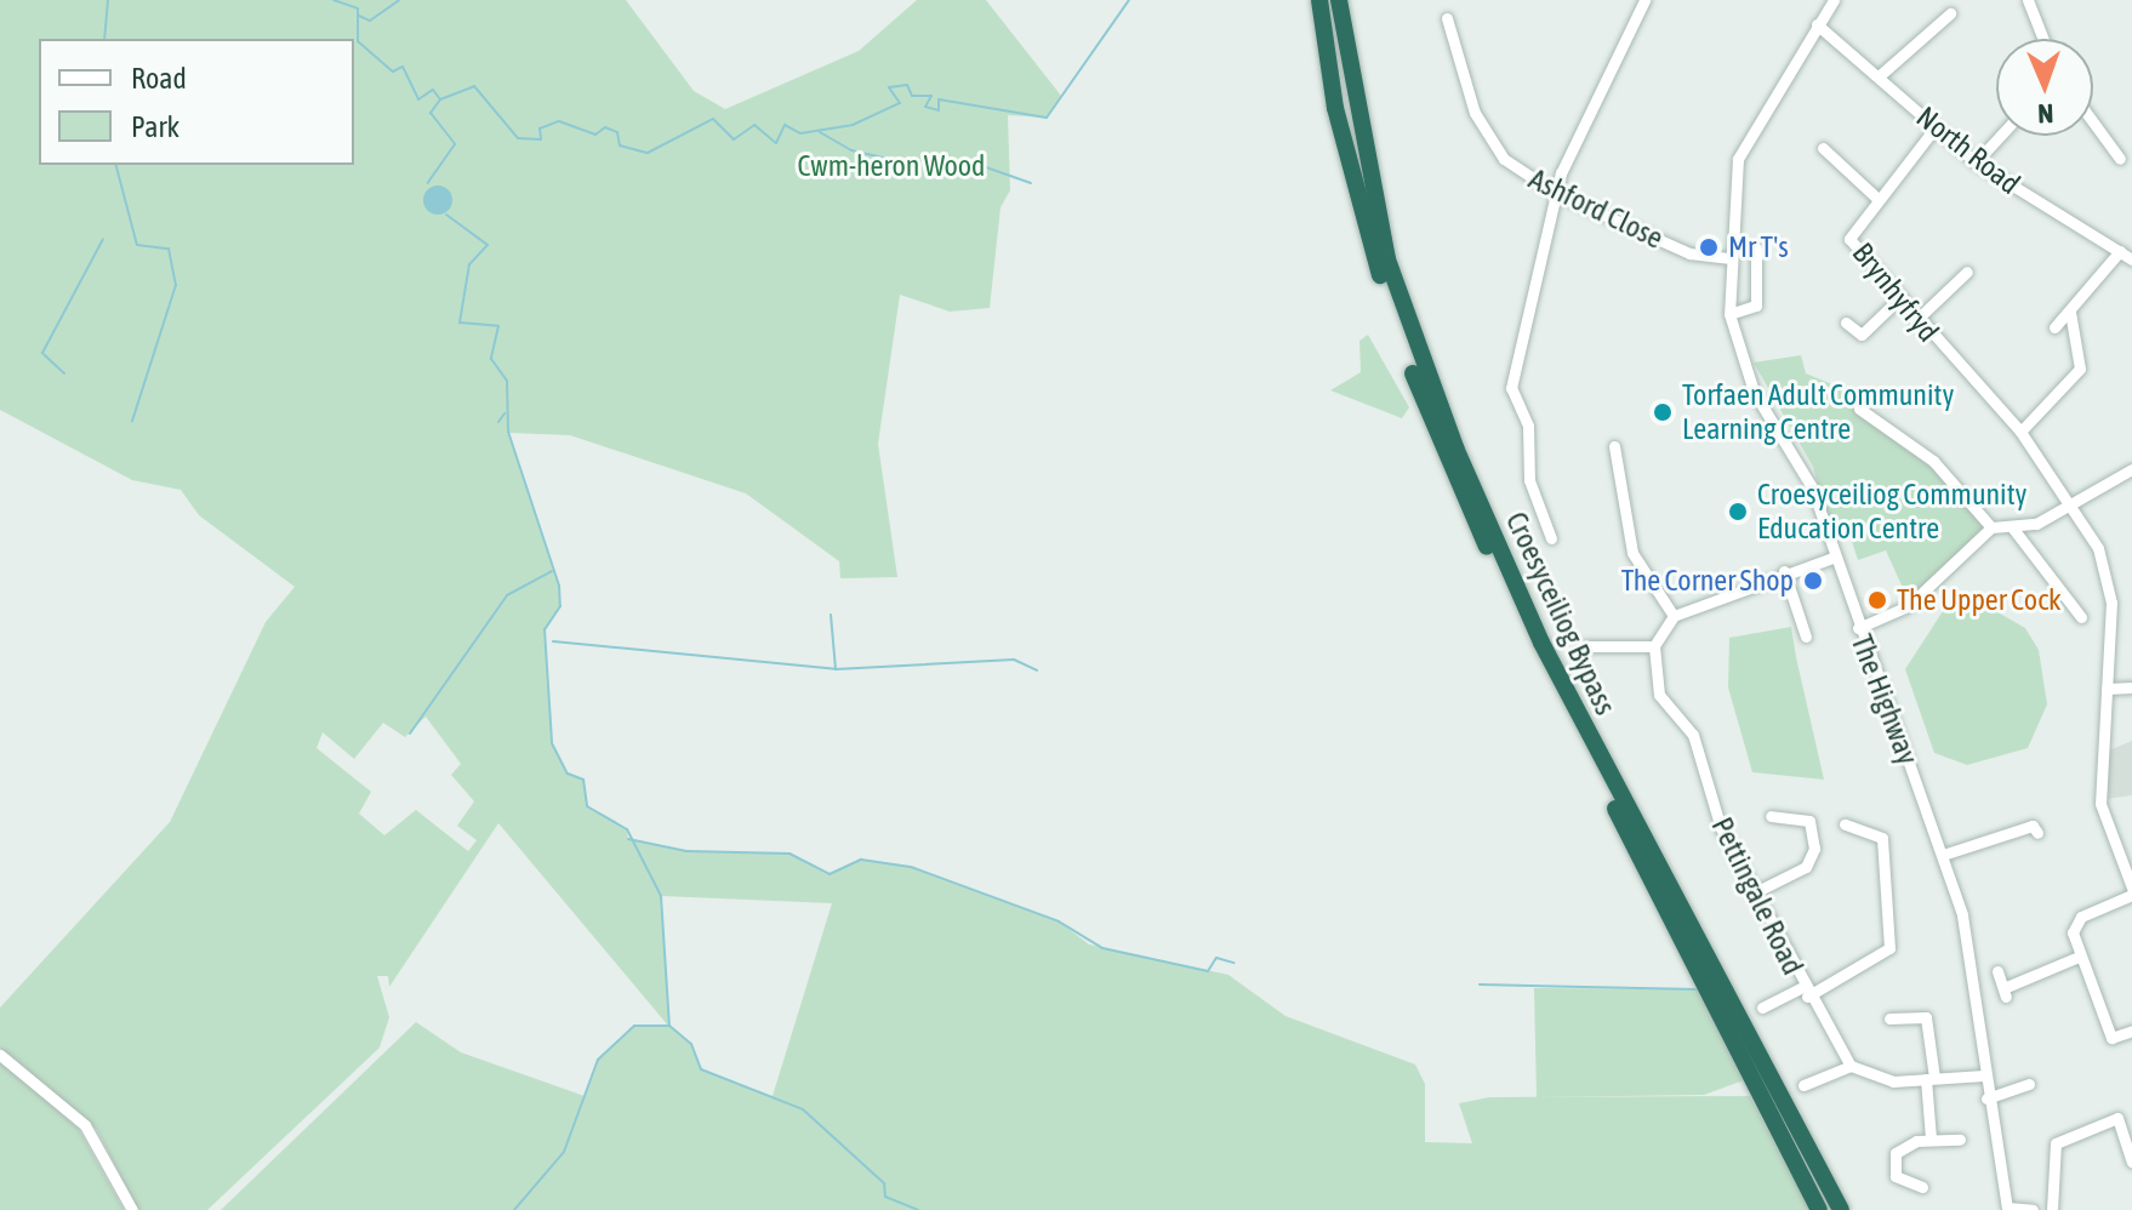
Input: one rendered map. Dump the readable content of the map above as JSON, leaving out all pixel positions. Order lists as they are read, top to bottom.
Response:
{
  "streets": {
    "highway": ["Croesyceiliog Bypass"],
    "street": [
      "North Road",
      "Ashford Close",
      "Brynhyfryd",
      "The Highway",
      "Pettingale Road"
    ]
  },
  "crossings": [
    ["North Road", "Brynhyfryd"],
    ["North Road", "The Highway"],
    ["Ashford Close", "The Highway"]
  ],
  "parks": ["Cwm-heron Wood"],
  "places": [
    "Mr T's",
    "Torfaen Adult Community Learning Centre",
    "Croesyceiliog Community Education Centre",
    "The Corner Shop",
    "The Upper Cock"
  ],
  "legend": ["Road", "Park"],
  "north": "bottom"
}
